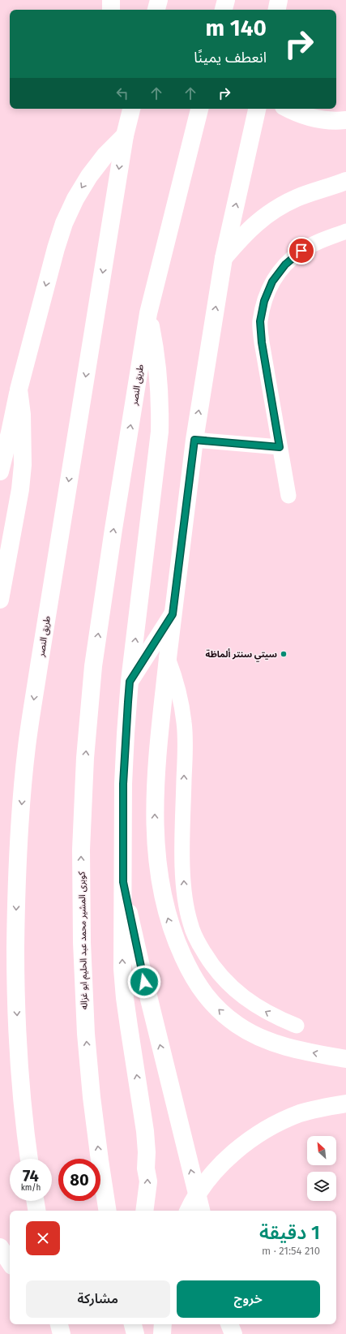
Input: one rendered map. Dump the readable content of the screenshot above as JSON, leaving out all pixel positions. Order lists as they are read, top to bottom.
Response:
{
  "streets": {
    "main road": ["طريق النصر", "كوبرى المشير محمد عبد الحليم ابو غزاله"]
  },
  "crossings": [
    ["طريق النصر", "كوبرى المشير محمد عبد الحليم ابو غزاله"]
  ],
  "places": ["سيتي سنتر ألماظة"],
  "north": "top left",
  "page": {
    "turn": ["140 m", "انعطف يمينًا"],
    "speed": "74 km/h",
    "limit": "80",
    "heading": ["1 دقيقة", "210 m · 21:54"],
    "buttons": ["خروج", "مشاركة"]
  }
}
